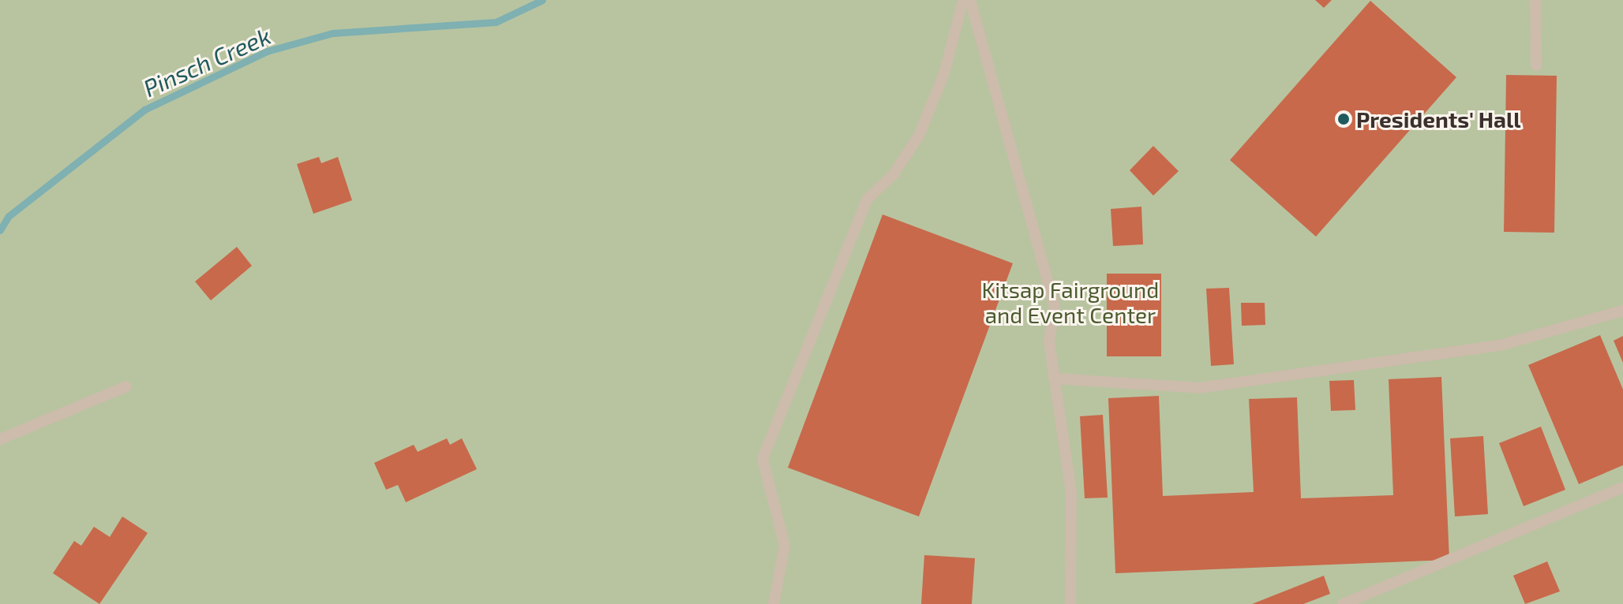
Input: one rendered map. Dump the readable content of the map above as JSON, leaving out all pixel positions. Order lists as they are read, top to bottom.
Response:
{
  "water": ["Pinsch Creek"],
  "parks": ["Kitsap Fairground and Event Center"],
  "places": ["Presidents' Hall"]
}
